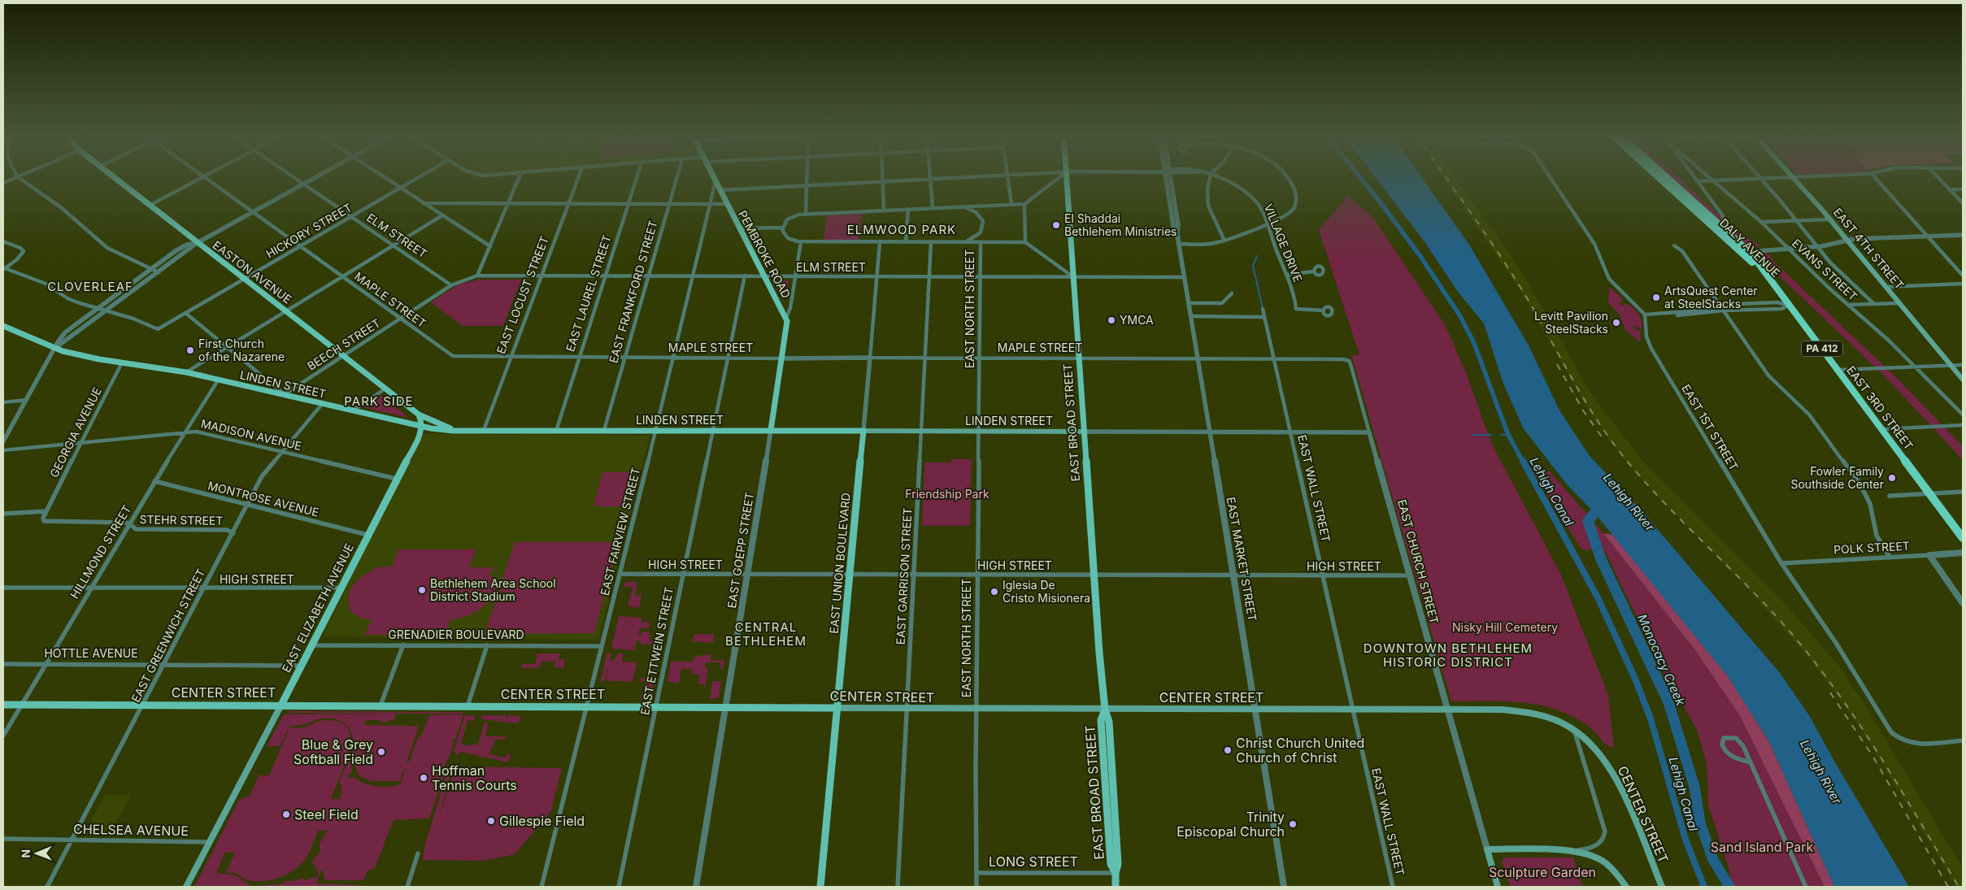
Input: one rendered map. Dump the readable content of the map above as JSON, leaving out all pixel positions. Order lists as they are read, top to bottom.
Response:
{
  "streets": {
    "highway": ["DALY AVENUE", "PA 412", "EAST 3RD STREET"],
    "main road": [
      "EAST 4TH STREET",
      "PEMBROKE ROAD",
      "EASTON AVENUE",
      "LINDEN STREET",
      "EAST BROAD STREET",
      "EAST GOEPP STREET",
      "EAST CHURCH STREET",
      "EAST UNION BOULEVARD",
      "EAST ELIZABETH AVENUE",
      "CENTER STREET"
    ],
    "street": [
      "HICKORY STREET",
      "ELM STREET",
      "VILLAGE DRIVE",
      "EVANS STREET",
      "EAST FRANKFORD STREET",
      "EAST LAUREL STREET",
      "EAST LOCUST STREET",
      "MAPLE STREET",
      "EAST NORTH STREET",
      "BEECH STREET",
      "EAST 1ST STREET",
      "GEORGIA AVENUE",
      "MADISON AVENUE",
      "EAST WALL STREET",
      "MONTROSE AVENUE",
      "STEHR STREET",
      "EAST FAIRVIEW STREET",
      "POLK STREET",
      "HILLMOND STREET",
      "EAST MARKET STREET",
      "HIGH STREET",
      "EAST GARRISON STREET",
      "GRENADIER BOULEVARD",
      "EAST GREENWICH STREET",
      "EAST ETTWEIN STREET",
      "HOTTLE AVENUE",
      "CHELSEA AVENUE",
      "LONG STREET"
    ]
  },
  "crossings": [
    ["HICKORY STREET", "ELM STREET"],
    ["HICKORY STREET", "EASTON AVENUE"],
    ["HICKORY STREET", "MAPLE STREET"],
    ["ELM STREET", "PEMBROKE ROAD"],
    ["ELM STREET", "EAST FRANKFORD STREET"],
    ["ELM STREET", "EAST LAUREL STREET"],
    ["ELM STREET", "EAST LOCUST STREET"],
    ["ELM STREET", "EAST NORTH STREET"],
    ["ELM STREET", "BEECH STREET"],
    ["ELM STREET", "EAST BROAD STREET"],
    ["ELM STREET", "EAST FAIRVIEW STREET"],
    ["ELM STREET", "EAST GOEPP STREET"],
    ["ELM STREET", "EAST MARKET STREET"],
    ["ELM STREET", "EAST UNION BOULEVARD"],
    ["ELM STREET", "EAST GARRISON STREET"],
    ["ELM STREET", "EAST ETTWEIN STREET"],
    ["VILLAGE DRIVE", "PEMBROKE ROAD"],
    ["DALY AVENUE", "EAST 3RD STREET"],
    ["PEMBROKE ROAD", "EAST FAIRVIEW STREET"],
    ["PEMBROKE ROAD", "EAST GOEPP STREET"],
    ["EASTON AVENUE", "BEECH STREET"],
    ["EASTON AVENUE", "LINDEN STREET"],
    ["EAST FRANKFORD STREET", "MAPLE STREET"],
    ["EAST FRANKFORD STREET", "LINDEN STREET"],
    ["EAST LAUREL STREET", "MAPLE STREET"],
    ["EAST LAUREL STREET", "LINDEN STREET"],
    ["EAST LOCUST STREET", "MAPLE STREET"],
    ["EAST LOCUST STREET", "LINDEN STREET"],
    ["MAPLE STREET", "EAST NORTH STREET"],
    ["MAPLE STREET", "BEECH STREET"],
    ["MAPLE STREET", "EAST BROAD STREET"],
    ["MAPLE STREET", "EAST WALL STREET"],
    ["MAPLE STREET", "EAST FAIRVIEW STREET"],
    ["MAPLE STREET", "EAST GOEPP STREET"],
    ["MAPLE STREET", "EAST MARKET STREET"],
    ["MAPLE STREET", "EAST CHURCH STREET"],
    ["MAPLE STREET", "EAST UNION BOULEVARD"],
    ["MAPLE STREET", "EAST GARRISON STREET"],
    ["MAPLE STREET", "EAST ETTWEIN STREET"],
    ["EAST NORTH STREET", "LINDEN STREET"],
    ["EAST NORTH STREET", "HIGH STREET"],
    ["EAST NORTH STREET", "CENTER STREET"],
    ["EAST NORTH STREET", "LONG STREET"],
    ["BEECH STREET", "LINDEN STREET"],
    ["LINDEN STREET", "EAST BROAD STREET"],
    ["LINDEN STREET", "GEORGIA AVENUE"],
    ["LINDEN STREET", "EAST WALL STREET"],
    ["LINDEN STREET", "EAST FAIRVIEW STREET"],
    ["LINDEN STREET", "EAST GOEPP STREET"],
    ["LINDEN STREET", "HILLMOND STREET"],
    ["LINDEN STREET", "EAST MARKET STREET"],
    ["LINDEN STREET", "EAST CHURCH STREET"],
    ["LINDEN STREET", "EAST UNION BOULEVARD"],
    ["LINDEN STREET", "EAST GARRISON STREET"],
    ["LINDEN STREET", "EAST ELIZABETH AVENUE"],
    ["LINDEN STREET", "EAST GREENWICH STREET"],
    ["LINDEN STREET", "EAST ETTWEIN STREET"],
    ["EAST BROAD STREET", "HIGH STREET"],
    ["EAST BROAD STREET", "CENTER STREET"],
    ["EAST BROAD STREET", "LONG STREET"],
    ["EAST 1ST STREET", "POLK STREET"],
    ["GEORGIA AVENUE", "MADISON AVENUE"],
    ["GEORGIA AVENUE", "STEHR STREET"],
    ["MADISON AVENUE", "HILLMOND STREET"],
    ["MADISON AVENUE", "EAST ELIZABETH AVENUE"],
    ["MADISON AVENUE", "EAST GREENWICH STREET"],
    ["EAST WALL STREET", "HIGH STREET"],
    ["EAST WALL STREET", "CENTER STREET"],
    ["MONTROSE AVENUE", "HILLMOND STREET"],
    ["MONTROSE AVENUE", "EAST ELIZABETH AVENUE"],
    ["MONTROSE AVENUE", "EAST GREENWICH STREET"],
    ["STEHR STREET", "HILLMOND STREET"],
    ["STEHR STREET", "EAST GREENWICH STREET"],
    ["EAST FAIRVIEW STREET", "HIGH STREET"],
    ["EAST FAIRVIEW STREET", "GRENADIER BOULEVARD"],
    ["EAST FAIRVIEW STREET", "CENTER STREET"],
    ["EAST GOEPP STREET", "HIGH STREET"],
    ["EAST GOEPP STREET", "CENTER STREET"],
    ["HILLMOND STREET", "HIGH STREET"],
    ["HILLMOND STREET", "HOTTLE AVENUE"],
    ["HILLMOND STREET", "CENTER STREET"],
    ["EAST MARKET STREET", "HIGH STREET"],
    ["EAST MARKET STREET", "CENTER STREET"],
    ["EAST CHURCH STREET", "HIGH STREET"],
    ["EAST CHURCH STREET", "CENTER STREET"],
    ["EAST UNION BOULEVARD", "HIGH STREET"],
    ["EAST UNION BOULEVARD", "CENTER STREET"],
    ["HIGH STREET", "EAST GARRISON STREET"],
    ["HIGH STREET", "EAST ELIZABETH AVENUE"],
    ["HIGH STREET", "EAST GREENWICH STREET"],
    ["HIGH STREET", "EAST ETTWEIN STREET"],
    ["EAST GARRISON STREET", "CENTER STREET"],
    ["EAST ELIZABETH AVENUE", "GRENADIER BOULEVARD"],
    ["EAST ELIZABETH AVENUE", "HOTTLE AVENUE"],
    ["EAST ELIZABETH AVENUE", "CENTER STREET"],
    ["EAST ELIZABETH AVENUE", "CHELSEA AVENUE"],
    ["EAST GREENWICH STREET", "HOTTLE AVENUE"],
    ["EAST GREENWICH STREET", "CENTER STREET"],
    ["EAST GREENWICH STREET", "CHELSEA AVENUE"],
    ["EAST ETTWEIN STREET", "CENTER STREET"]
  ],
  "districts": [
    "ELMWOOD PARK",
    "CLOVERLEAF",
    "PARK SIDE",
    "CENTRAL BETHLEHEM",
    "DOWNTOWN BETHLEHEM HISTORIC DISTRICT"
  ],
  "water": ["Lehigh Canal", "Lehigh River", "Monocacy Creek"],
  "parks": [
    "Friendship Park",
    "Nisky Hill Cemetery",
    "Sand Island Park",
    "Sculpture Garden"
  ],
  "places": [
    "El Shaddai Bethlehem Ministries",
    "ArtsQuest Center at SteelStacks",
    "YMCA",
    "Levitt Pavilion SteelStacks",
    "First Church of the Nazarene",
    "Fowler Family Southside Center",
    "Bethlehem Area School District Stadium",
    "Iglesia De Cristo Misionera",
    "Christ Church United Church of Christ",
    "Blue & Grey Softball Field",
    "Hoffman Tennis Courts",
    "Steel Field",
    "Gillespie Field",
    "Trinity Episcopal Church"
  ],
  "north": "left"
}
